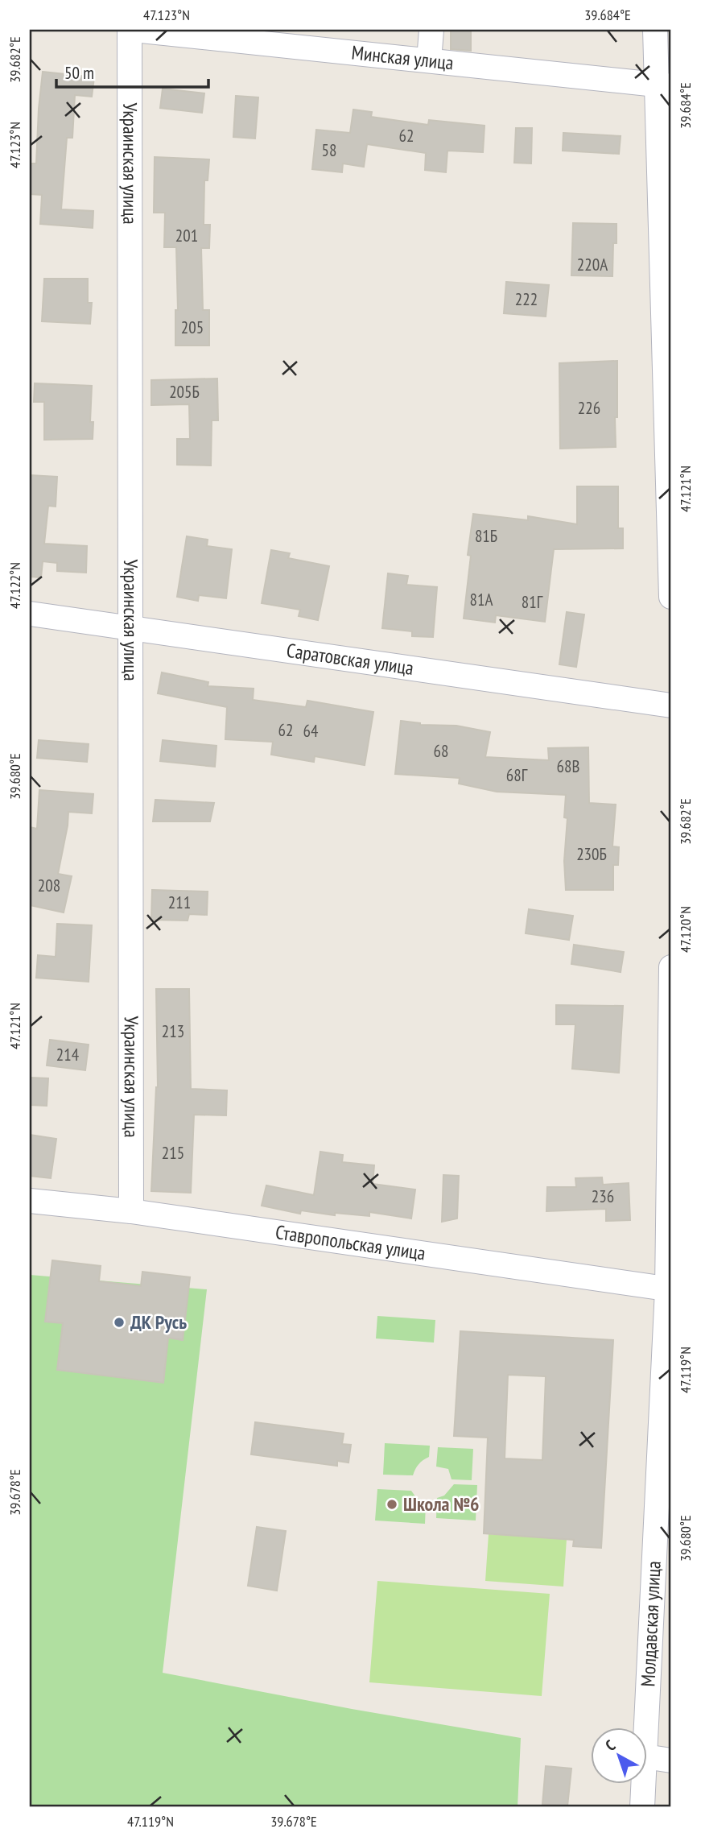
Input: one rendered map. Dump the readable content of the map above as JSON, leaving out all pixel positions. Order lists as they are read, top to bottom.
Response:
{
  "streets": {
    "street": [
      "Минская улица",
      "Украинская улица",
      "Саратовская улица",
      "Ставропольская улица",
      "Молдавская улица"
    ]
  },
  "crossings": [
    ["Минская улица", "Украинская улица"],
    ["Украинская улица", "Саратовская улица"],
    ["Украинская улица", "Ставропольская улица"],
    ["Ставропольская улица", "Молдавская улица"]
  ],
  "places": ["ДК Русь", "Школа №6"],
  "house_numbers": [
    "62",
    "58",
    "201",
    "220А",
    "222",
    "205",
    "205Б",
    "226",
    "81Б",
    "81А",
    "81Г",
    "62",
    "64",
    "68",
    "68В",
    "68Г",
    "230Б",
    "208",
    "211",
    "213",
    "214",
    "215",
    "236"
  ],
  "scale_bar": "50 m",
  "north": "top left",
  "coordinates": [
    "47.123°N",
    "39.684°E",
    "39.682°E",
    "47.121°N",
    "47.122°N",
    "39.680°E",
    "47.120°N",
    "47.119°N",
    "39.678°E"
  ]
}
